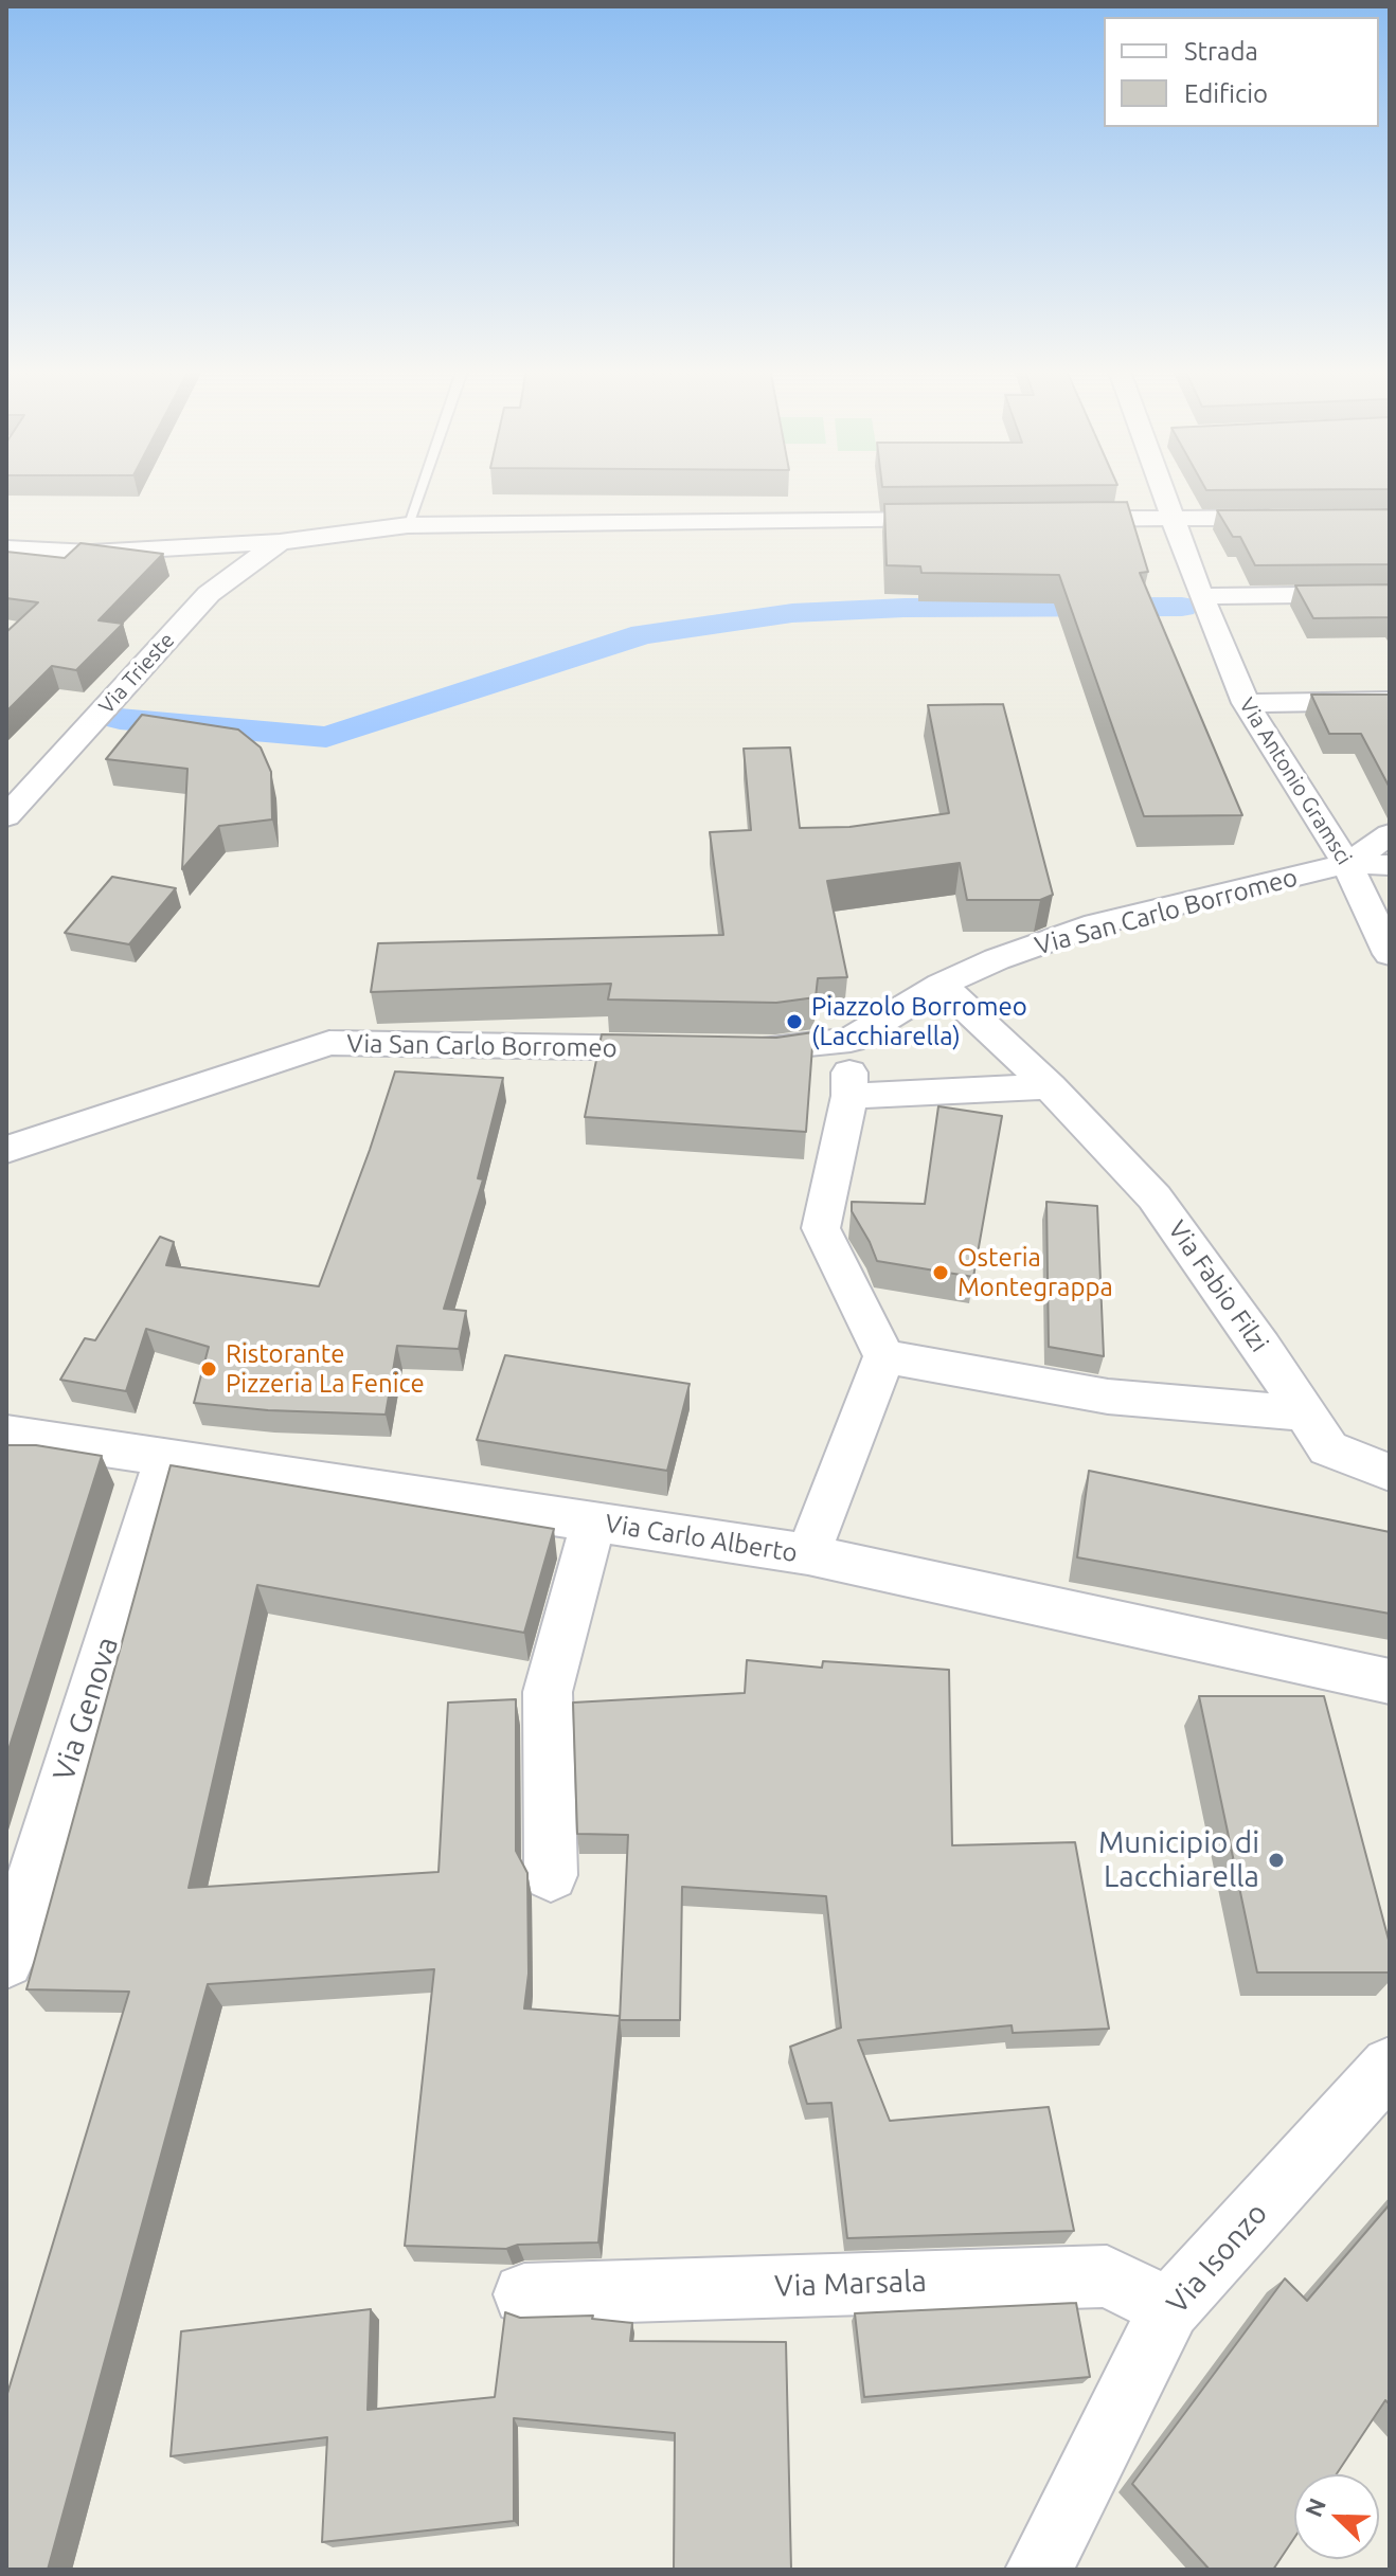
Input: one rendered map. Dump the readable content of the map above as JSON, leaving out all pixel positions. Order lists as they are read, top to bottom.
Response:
{
  "streets": {
    "street": [
      "Via Trieste",
      "Via Antonio Gramsci",
      "Via San Carlo Borromeo",
      "Via Fabio Filzi",
      "Via Carlo Alberto",
      "Via Genova",
      "Via Isonzo",
      "Via Marsala"
    ]
  },
  "crossings": [
    ["Via Antonio Gramsci", "Via San Carlo Borromeo"],
    ["Via San Carlo Borromeo", "Via Fabio Filzi"],
    ["Via Carlo Alberto", "Via Genova"],
    ["Via Isonzo", "Via Marsala"]
  ],
  "places": [
    "Piazzolo Borromeo (Lacchiarella)",
    "Osteria Montegrappa",
    "Ristorante Pizzeria La Fenice",
    "Municipio di Lacchiarella"
  ],
  "legend": ["Strada", "Edificio"],
  "north": "top left"
}
